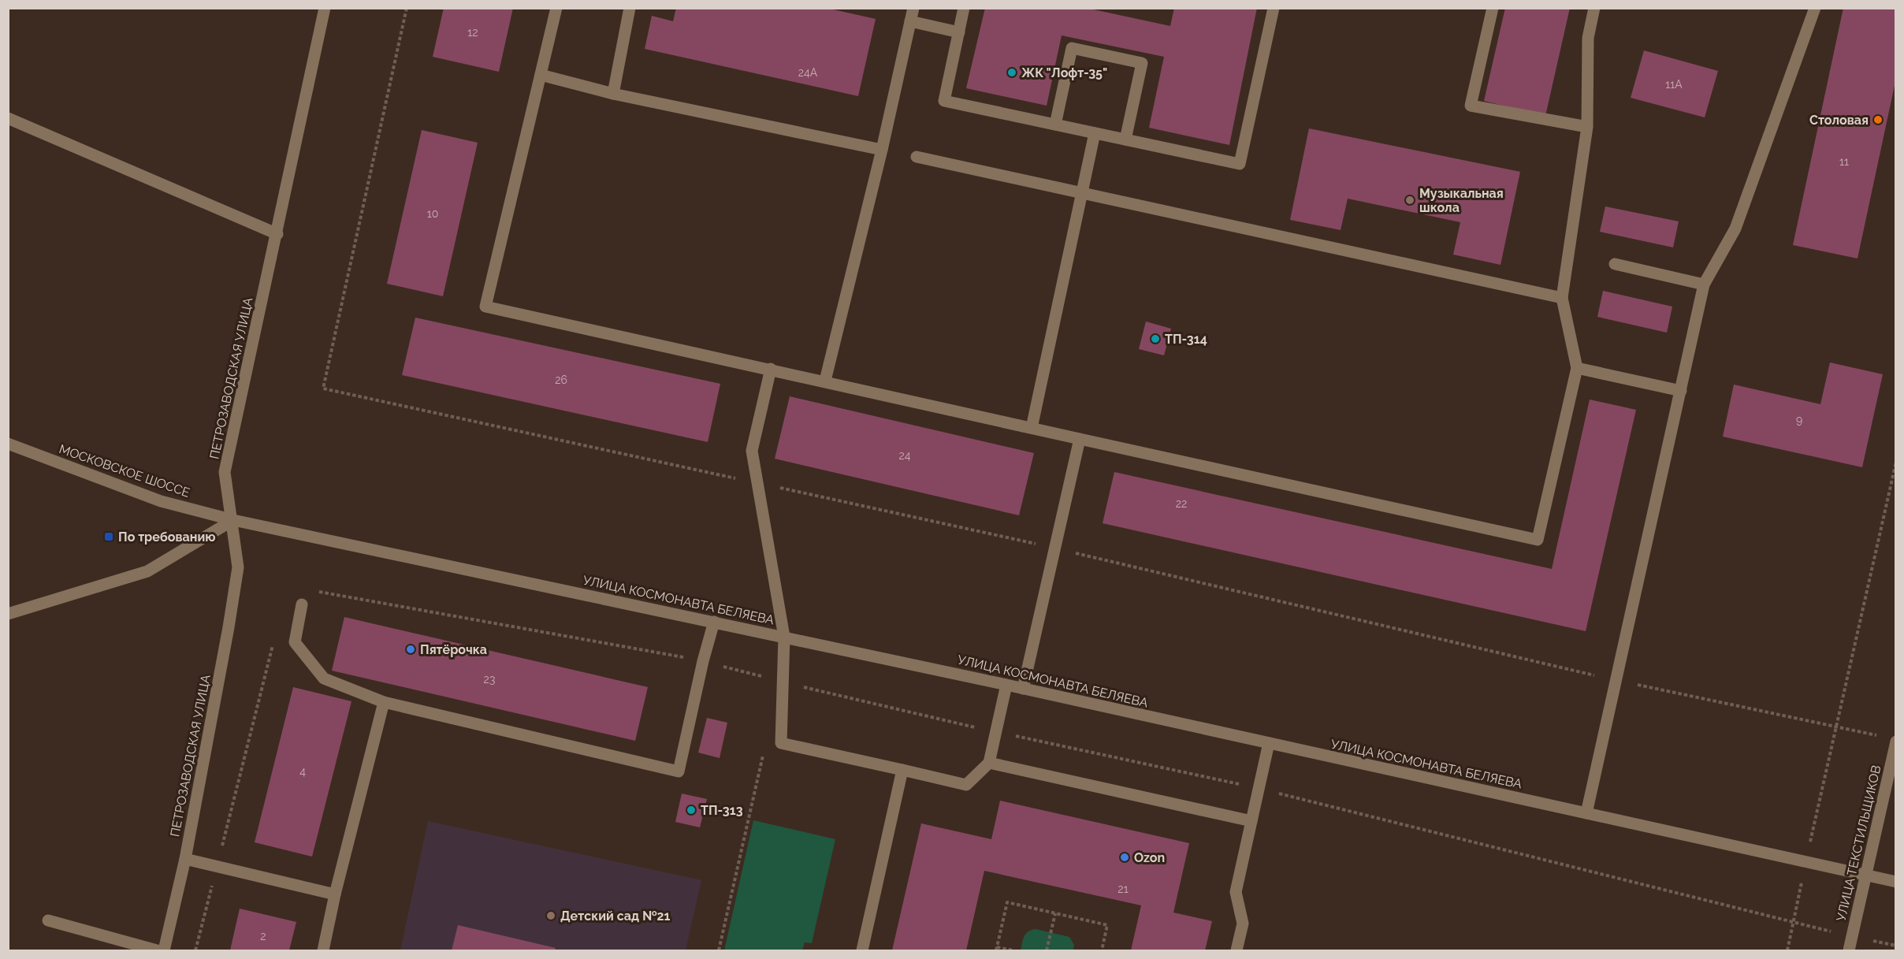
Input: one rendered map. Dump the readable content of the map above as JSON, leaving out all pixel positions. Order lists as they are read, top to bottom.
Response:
{
  "streets": {
    "street": [
      "ПЕТРОЗАВОДСКАЯ УЛИЦА",
      "МОСКОВСКОЕ ШОССЕ",
      "УЛИЦА КОСМОНАВТА БЕЛЯЕВА",
      "УЛИЦА ТЕКСТИЛЬЩИКОВ"
    ]
  },
  "crossings": [
    ["ПЕТРОЗАВОДСКАЯ УЛИЦА", "МОСКОВСКОЕ ШОССЕ"],
    ["ПЕТРОЗАВОДСКАЯ УЛИЦА", "УЛИЦА КОСМОНАВТА БЕЛЯЕВА"],
    ["МОСКОВСКОЕ ШОССЕ", "УЛИЦА КОСМОНАВТА БЕЛЯЕВА"],
    ["УЛИЦА КОСМОНАВТА БЕЛЯЕВА", "УЛИЦА ТЕКСТИЛЬЩИКОВ"]
  ],
  "places": {
    "other": [
      "ЖК \"Лофт-35\"",
      "Столовая",
      "Музыкальная школа",
      "ТП-314",
      "Пятёрочка",
      "ТП-313",
      "Ozon",
      "Детский сад №21"
    ],
    "transit": ["По требованию"]
  },
  "house_numbers": [
    "12",
    "24А",
    "11А",
    "11",
    "10",
    "26",
    "9",
    "24",
    "22",
    "23",
    "4",
    "21",
    "2"
  ]
}
